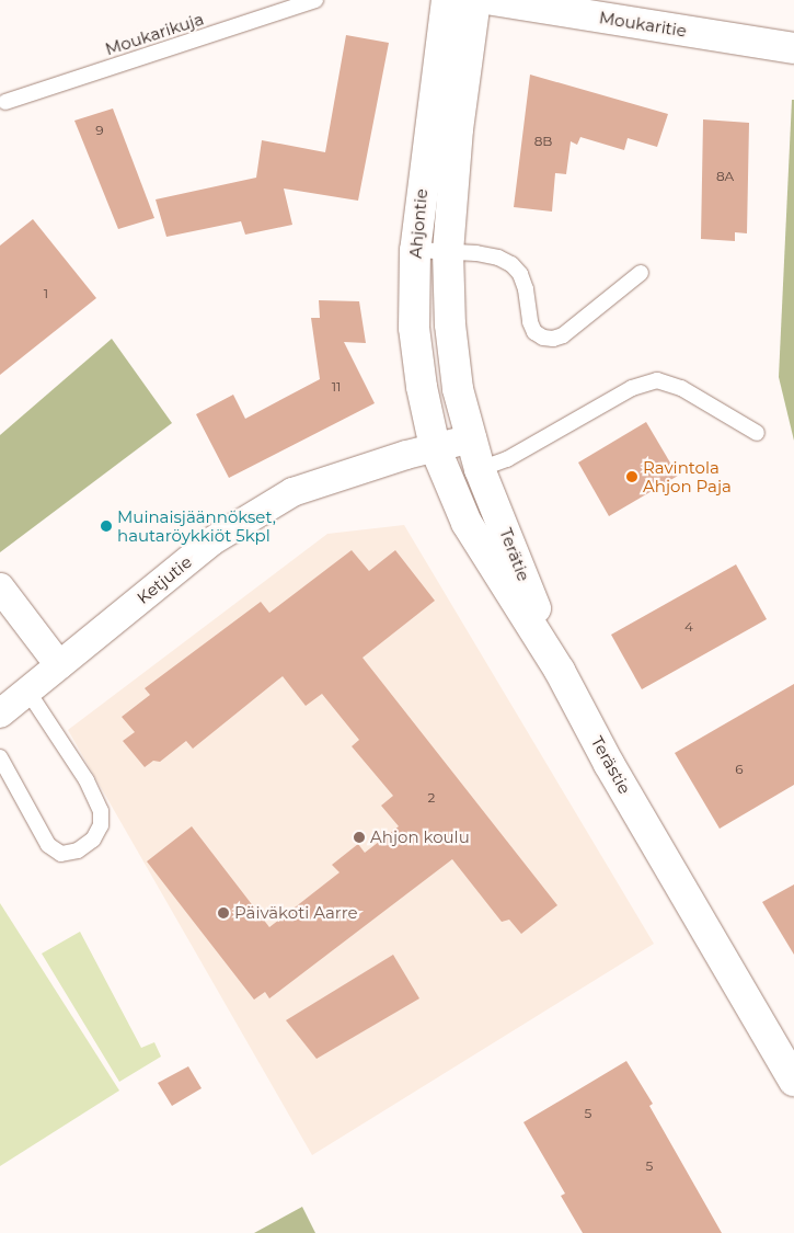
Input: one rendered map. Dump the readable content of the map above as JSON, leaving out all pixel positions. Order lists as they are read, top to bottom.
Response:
{
  "streets": {
    "street": [
      "Moukaritie",
      "Ahjontie",
      "Terätie",
      "Ketjutie",
      "Terästie"
    ],
    "lane": ["Moukarikuja"]
  },
  "crossings": [
    ["Ahjontie", "Terätie"],
    ["Ahjontie", "Ketjutie"],
    ["Ahjontie", "Terästie"],
    ["Terätie", "Ketjutie"],
    ["Terätie", "Terästie"],
    ["Ketjutie", "Terästie"]
  ],
  "places": [
    "Ravintola Ahjon Paja",
    "Muinaisjäännökset, hautaröykkiöt 5kpl",
    "Ahjon koulu",
    "Päiväkoti Aarre"
  ],
  "house_numbers": [
    "9",
    "8B",
    "8A",
    "1",
    "11",
    "4",
    "6",
    "2",
    "5",
    "5"
  ]
}
